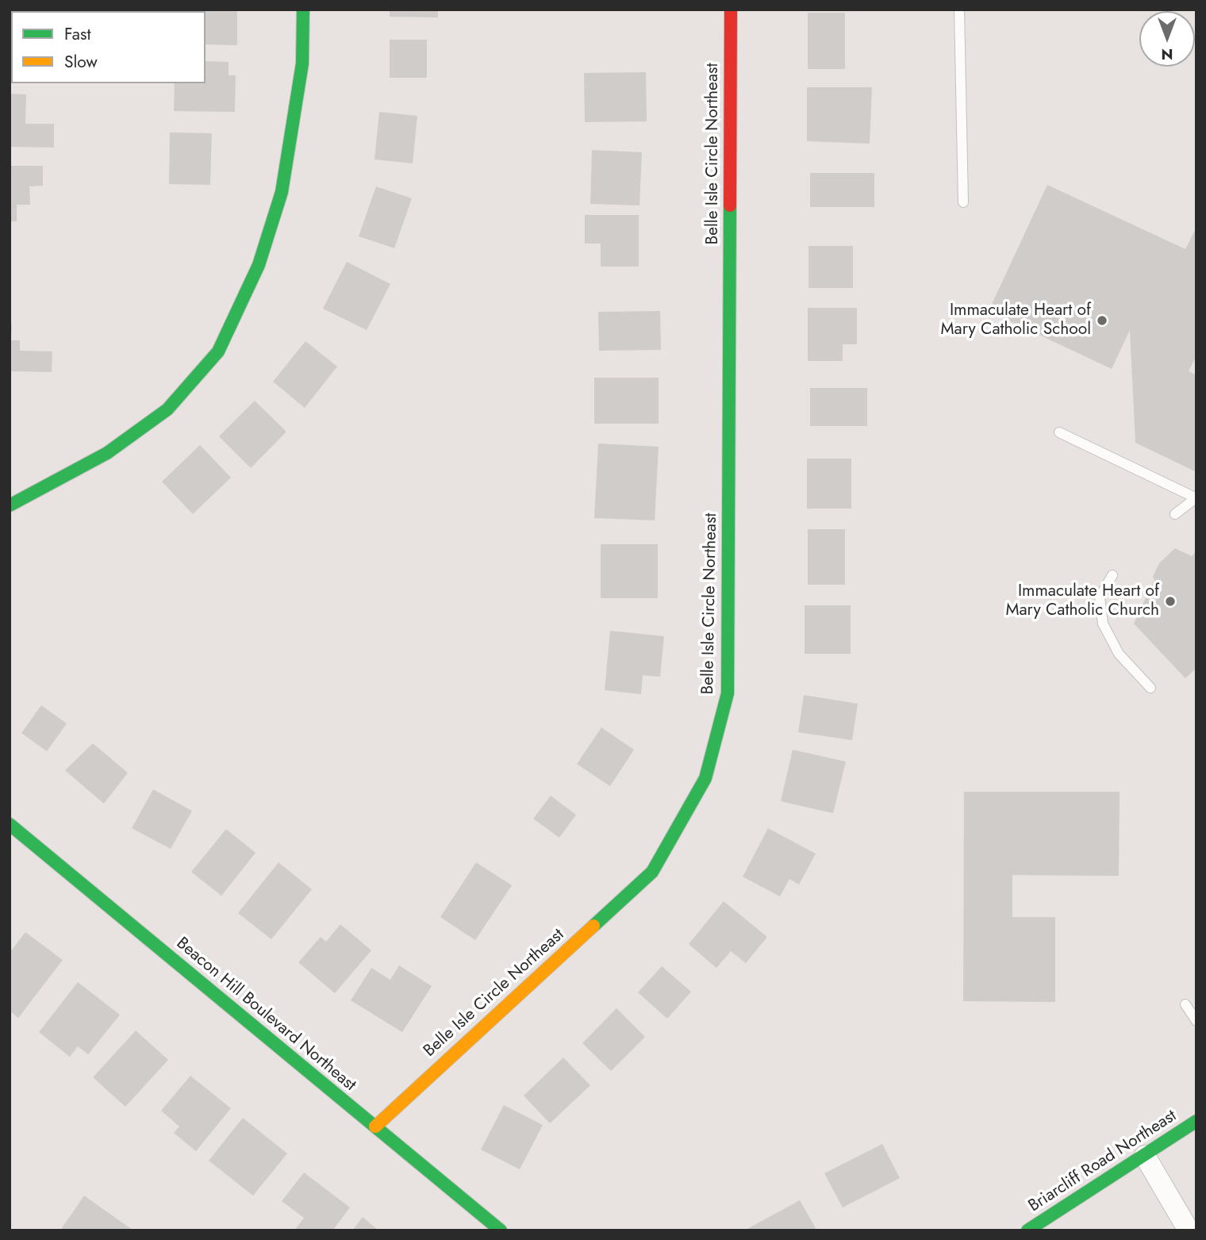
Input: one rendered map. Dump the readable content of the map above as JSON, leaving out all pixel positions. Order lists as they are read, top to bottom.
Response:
{
  "streets": {
    "street": ["Belle Isle Circle Northeast", "Beacon Hill Boulevard Northeast", "Briarcliff Road Northeast"]
  },
  "crossings": [
    ["Belle Isle Circle Northeast", "Beacon Hill Boulevard Northeast"]
  ],
  "places": ["Immaculate Heart of Mary Catholic School", "Immaculate Heart of Mary Catholic Church"],
  "legend": ["Fast", "Slow"],
  "north": "bottom"
}
